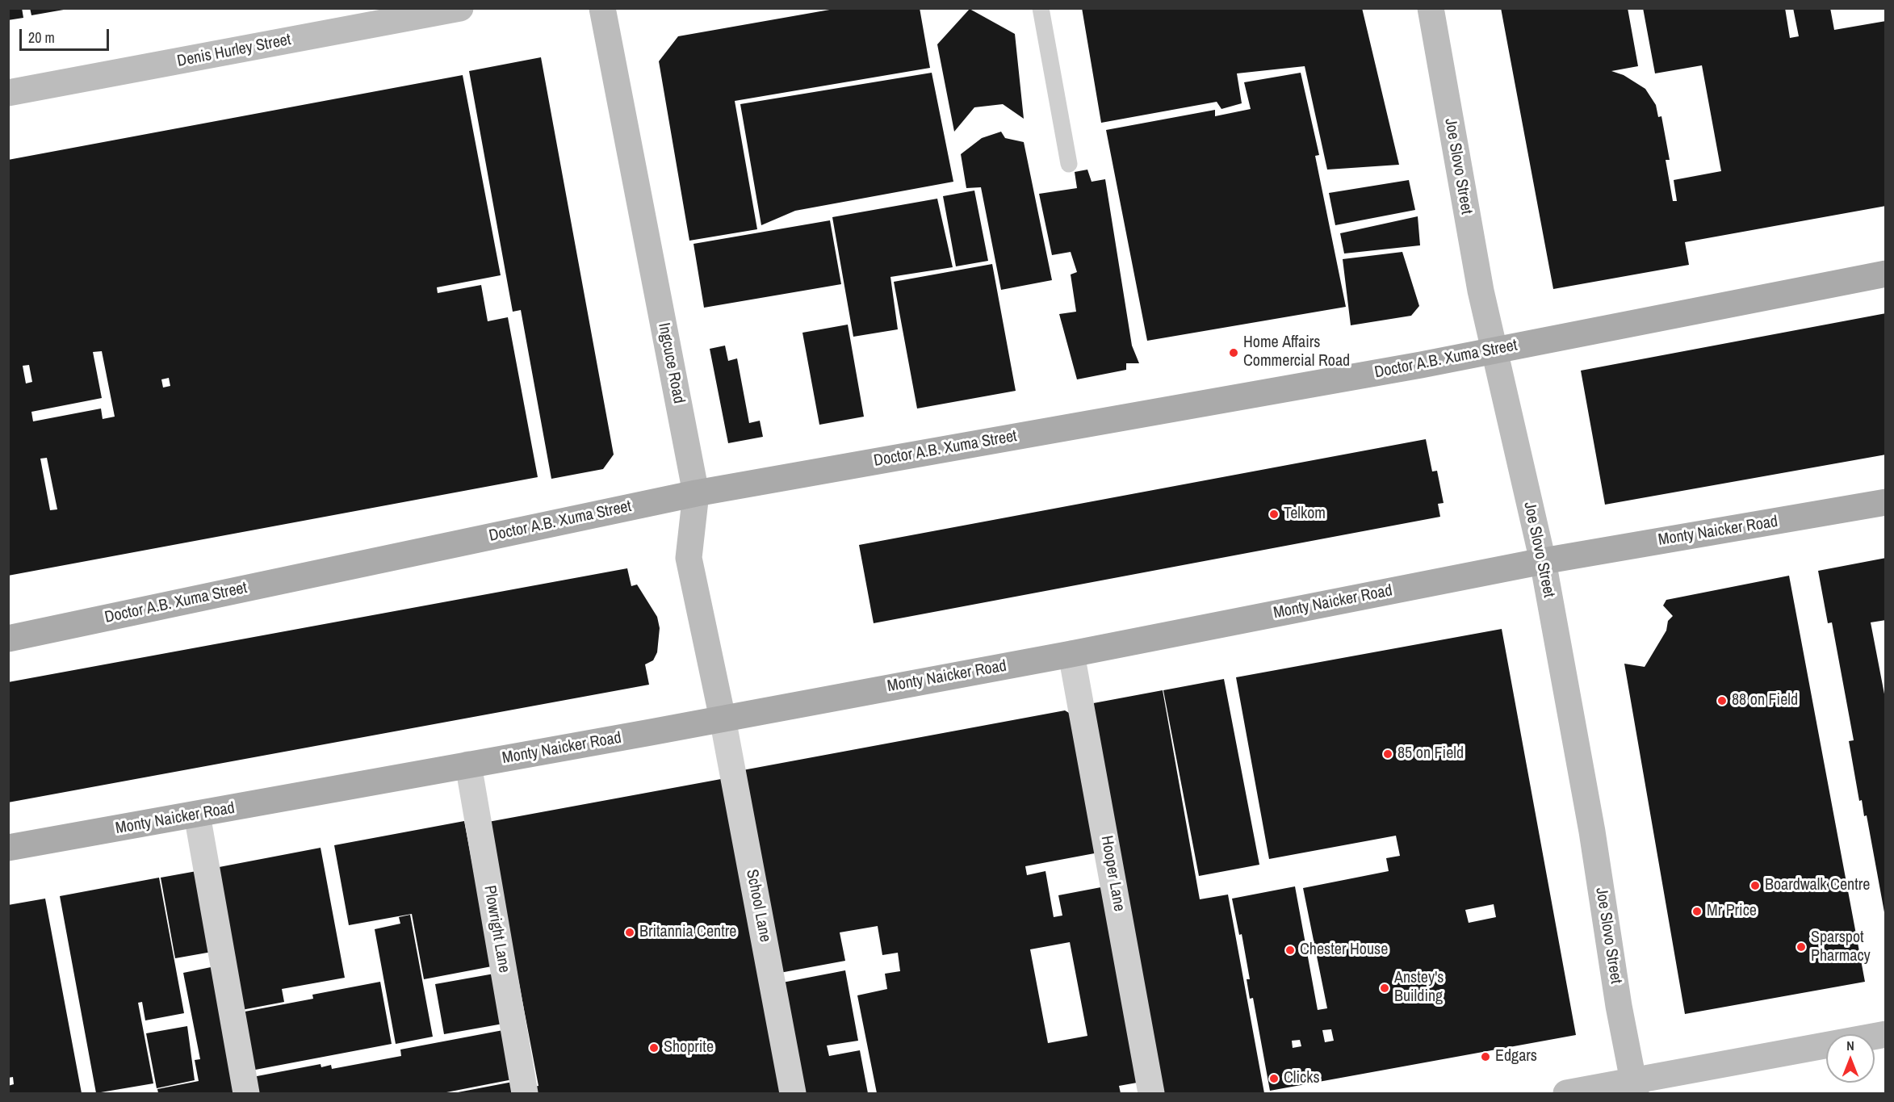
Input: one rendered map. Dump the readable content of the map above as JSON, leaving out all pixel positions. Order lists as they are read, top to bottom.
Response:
{
  "streets": {
    "main road": [
      "Denis Hurley Street",
      "Joe Slovo Street",
      "Doctor A.B. Xuma Street",
      "Ingcuce Road",
      "Monty Naicker Road"
    ],
    "street": ["Hooper Lane", "School Lane", "Plowright Lane"]
  },
  "crossings": [
    ["Joe Slovo Street", "Doctor A.B. Xuma Street"],
    ["Joe Slovo Street", "Monty Naicker Road"],
    ["Doctor A.B. Xuma Street", "Ingcuce Road"],
    ["Ingcuce Road", "Monty Naicker Road"],
    ["Ingcuce Road", "School Lane"],
    ["Monty Naicker Road", "Hooper Lane"],
    ["Monty Naicker Road", "School Lane"],
    ["Monty Naicker Road", "Plowright Lane"]
  ],
  "places": [
    "Home Affairs Commercial Road",
    "Telkom",
    "88 on Field",
    "85 on Field",
    "Boardwalk Centre",
    "Mr Price",
    "Britannia Centre",
    "Sparspot Pharmacy",
    "Chester House",
    "Anstey's Building",
    "Shoprite",
    "Edgars",
    "Clicks"
  ],
  "scale_bar": "20 m",
  "north": "top"
}
